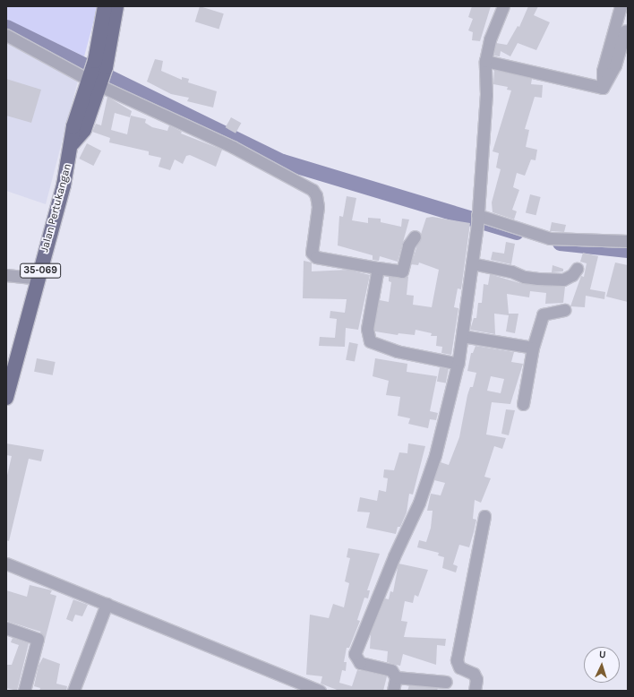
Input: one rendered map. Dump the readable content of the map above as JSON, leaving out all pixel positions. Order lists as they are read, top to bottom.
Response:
{
  "streets": {
    "main road": ["Jalan Pertukangan", "35-069"]
  },
  "crossings": [
    ["Jalan Pertukangan", "35-069"]
  ],
  "north": "top"
}
